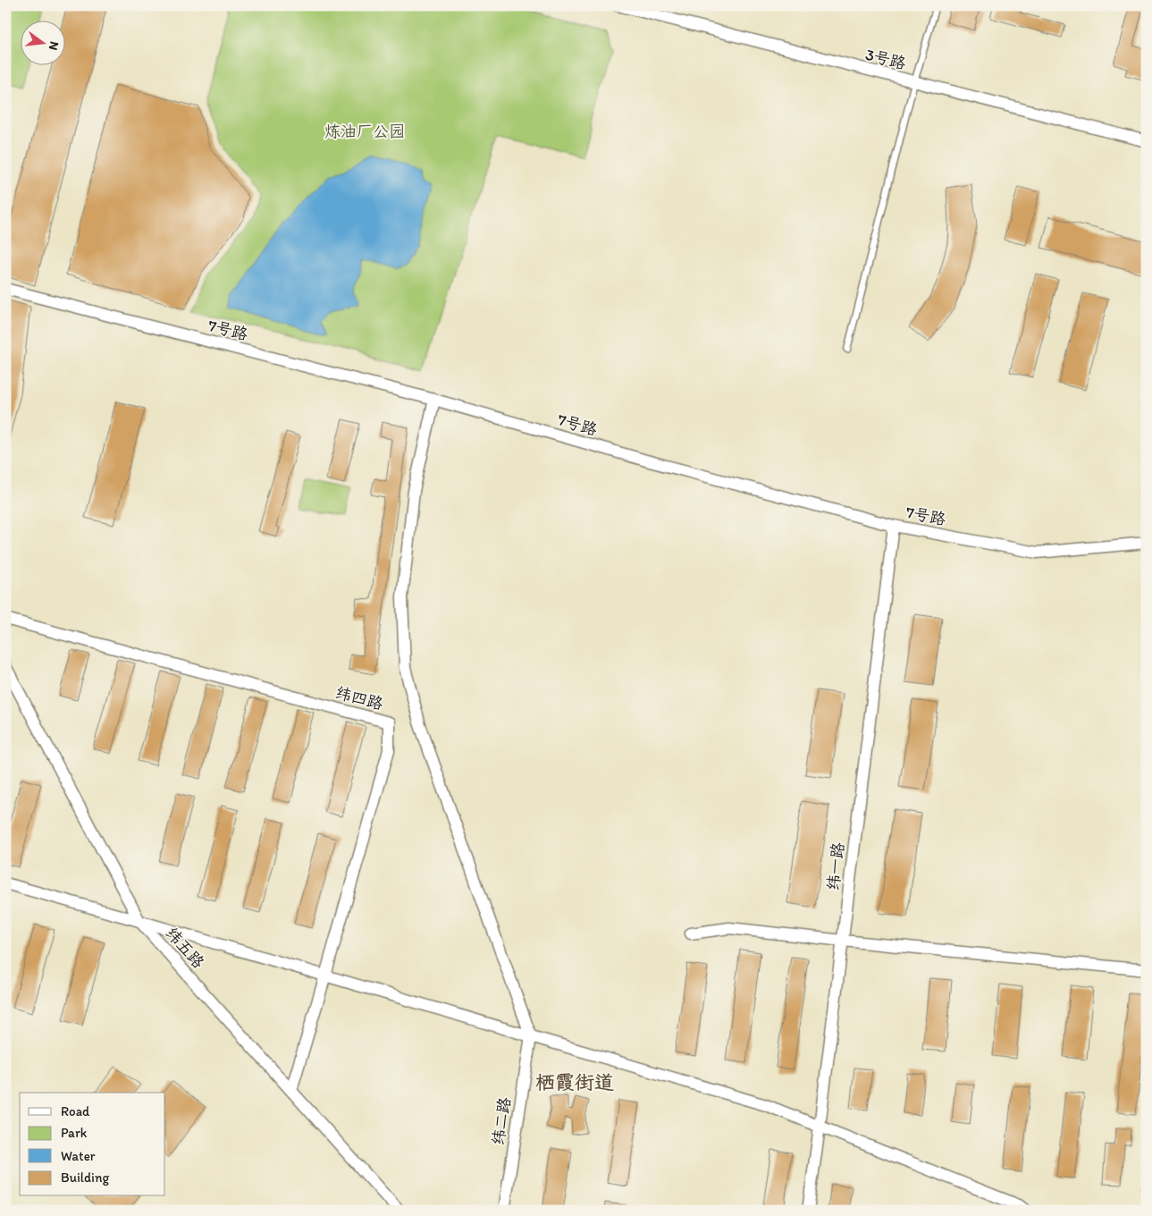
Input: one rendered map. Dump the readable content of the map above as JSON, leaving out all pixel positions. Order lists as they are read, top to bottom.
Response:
{
  "streets": {
    "street": [
      "3号路",
      "7号路",
      "纬四路",
      "纬一路",
      "纬五路",
      "纬二路"
    ]
  },
  "crossings": [
    ["7号路", "纬一路"],
    ["纬四路", "纬五路"]
  ],
  "districts": ["栖霞街道"],
  "parks": ["炼油厂公园"],
  "legend": [
    "Road",
    "Park",
    "Water",
    "Building"
  ],
  "north": "right"
}
